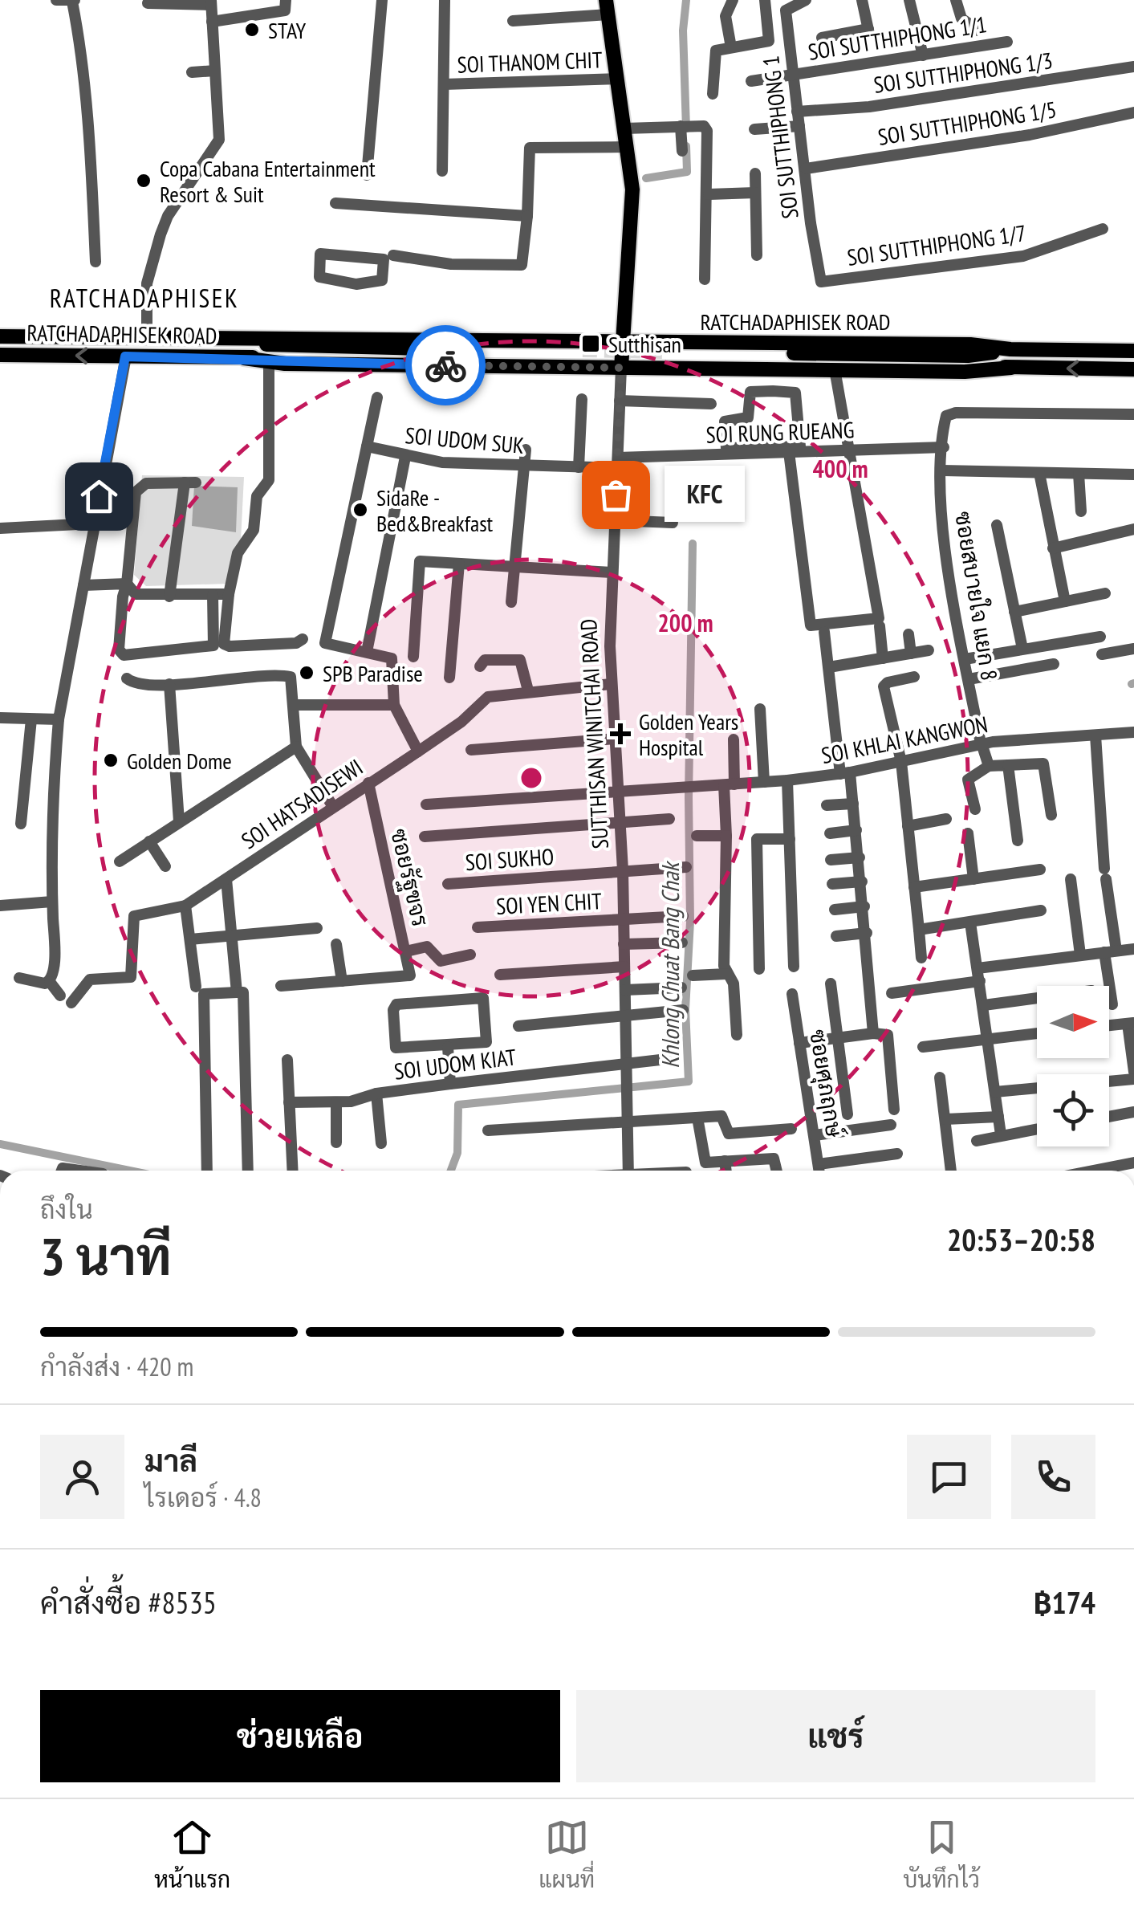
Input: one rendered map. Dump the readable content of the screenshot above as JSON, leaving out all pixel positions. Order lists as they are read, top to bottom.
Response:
{
  "streets": {
    "main road": ["RATCHADAPHISEK ROAD", "SUTTHISAN WINITCHAI ROAD"],
    "street": [
      "SOI SUTTHIPHONG 1/1",
      "SOI THANOM CHIT",
      "SOI SUTTHIPHONG 1/3",
      "SOI SUTTHIPHONG 1/5",
      "SOI SUTTHIPHONG 1",
      "SOI SUTTHIPHONG 1/7",
      "SOI RUNG RUEANG",
      "SOI UDOM SUK",
      "ซอยสบายใจ แยก 8",
      "SOI KHLAI KANGWON",
      "SOI HATSADISEWI",
      "SOI SUKHO",
      "ซอยรัฐขจร",
      "SOI YEN CHIT",
      "SOI UDOM KIAT",
      "ซอยศุภฤกษ์"
    ]
  },
  "crossings": [
    ["SOI SUTTHIPHONG 1/1", "SOI SUTTHIPHONG 1"],
    ["SOI THANOM CHIT", "SUTTHISAN WINITCHAI ROAD"],
    ["SOI SUTTHIPHONG 1/3", "SOI SUTTHIPHONG 1"],
    ["SOI SUTTHIPHONG 1/5", "SOI SUTTHIPHONG 1"],
    ["SOI SUTTHIPHONG 1", "SOI SUTTHIPHONG 1/7"],
    ["RATCHADAPHISEK ROAD", "SUTTHISAN WINITCHAI ROAD"],
    ["SOI RUNG RUEANG", "SOI UDOM SUK"],
    ["SOI RUNG RUEANG", "ซอยสบายใจ แยก 8"],
    ["SOI RUNG RUEANG", "SUTTHISAN WINITCHAI ROAD"],
    ["SOI UDOM SUK", "SUTTHISAN WINITCHAI ROAD"],
    ["ซอยสบายใจ แยก 8", "SOI KHLAI KANGWON"],
    ["SUTTHISAN WINITCHAI ROAD", "SOI KHLAI KANGWON"],
    ["SUTTHISAN WINITCHAI ROAD", "SOI HATSADISEWI"],
    ["SUTTHISAN WINITCHAI ROAD", "SOI SUKHO"],
    ["SUTTHISAN WINITCHAI ROAD", "SOI YEN CHIT"],
    ["SUTTHISAN WINITCHAI ROAD", "SOI UDOM KIAT"],
    ["SOI HATSADISEWI", "ซอยรัฐขจร"]
  ],
  "districts": ["RATCHADAPHISEK"],
  "water": ["Khlong Chuat Bang Chak"],
  "places": {
    "other": [
      "STAY",
      "Copa Cabana Entertainment Resort & Suit",
      "KFC",
      "SidaRe - Bed&Breakfast",
      "SPB Paradise",
      "Golden Dome"
    ],
    "transit": ["Sutthisan"],
    "health": ["Golden Years Hospital"]
  },
  "north": "right",
  "page": {
    "bubble": "KFC",
    "heading": ["3 นาที", "ถึงใน", "20:53–20:58"],
    "panel": [
      "มาลี",
      "ไรเดอร์ · 4.8",
      "คำสั่งซื้อ #8535",
      "฿174"
    ],
    "bar": "กำลังส่ง · 420 m",
    "buttons": ["ช่วยเหลือ", "แชร์"],
    "tabs": ["หน้าแรก", "แผนที่", "บันทึกไว้"]
  },
  "rings": ["400 m", "200 m"]
}
